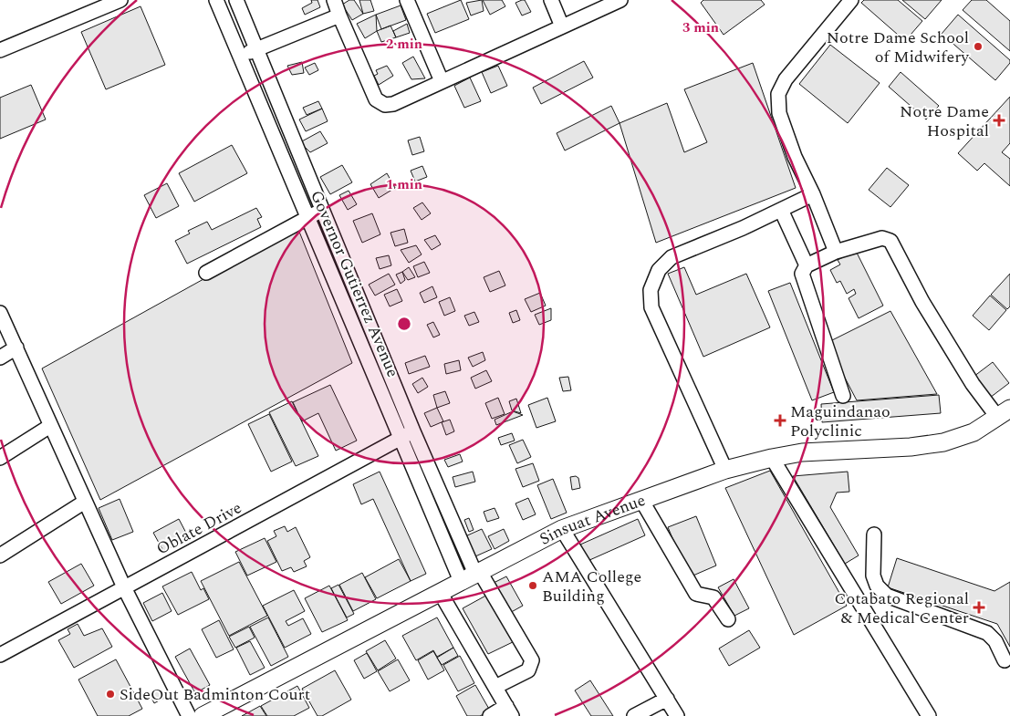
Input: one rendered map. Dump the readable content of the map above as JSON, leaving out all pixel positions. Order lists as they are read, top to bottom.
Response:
{
  "streets": {
    "main road": ["Sinsuat Avenue"],
    "street": ["Governor Gutierrez Avenue", "Oblate Drive"]
  },
  "crossings": [
    ["Governor Gutierrez Avenue", "Sinsuat Avenue"],
    ["Governor Gutierrez Avenue", "Oblate Drive"]
  ],
  "places": {
    "other": ["Notre Dame School of Midwifery", "AMA College Building", "SideOut Badminton Court"],
    "health": ["Notre Dame Hospital", "Maguindanao Polyclinic", "Cotabato Regional & Medical Center"]
  },
  "rings": ["3 min", "2 min", "1 min"]
}
